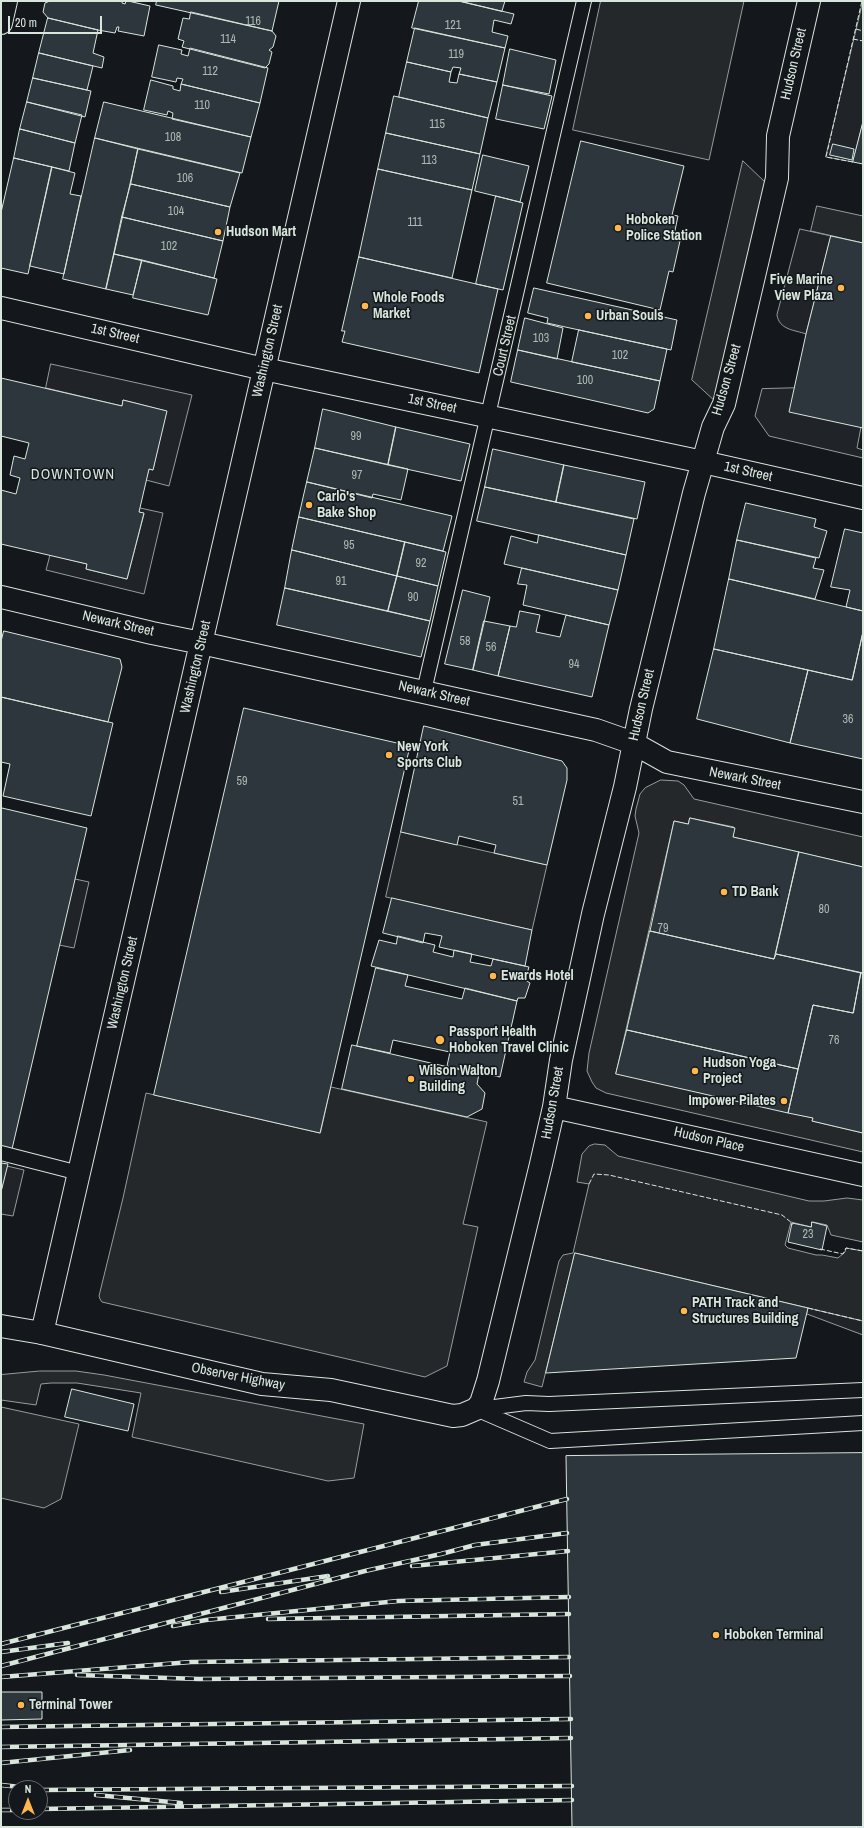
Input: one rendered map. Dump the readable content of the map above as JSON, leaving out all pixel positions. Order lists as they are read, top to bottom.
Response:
{
  "streets": {
    "street": [
      "Hudson Street",
      "1st Street",
      "Washington Street",
      "Newark Street",
      "Hudson Place",
      "Observer Highway"
    ],
    "lane": ["Court Street"]
  },
  "crossings": [
    ["Hudson Street", "1st Street"],
    ["Hudson Street", "Newark Street"],
    ["Hudson Street", "Hudson Place"],
    ["Hudson Street", "Observer Highway"],
    ["1st Street", "Court Street"],
    ["1st Street", "Washington Street"],
    ["Court Street", "Newark Street"],
    ["Washington Street", "Newark Street"],
    ["Washington Street", "Observer Highway"]
  ],
  "districts": ["DOWNTOWN"],
  "places": [
    "Hoboken Police Station",
    "Hudson Mart",
    "Five Marine View Plaza",
    "Whole Foods Market",
    "Urban Souls",
    "Carlo's Bake Shop",
    "New York Sports Club",
    "TD Bank",
    "Ewards Hotel",
    "Passport Health Hoboken Travel Clinic",
    "Hudson Yoga Project",
    "Wilson Walton Building",
    "Impower Pilates",
    "PATH Track and Structures Building",
    "Hoboken Terminal",
    "Terminal Tower"
  ],
  "house_numbers": [
    "116",
    "121",
    "114",
    "119",
    "112",
    "110",
    "115",
    "108",
    "113",
    "106",
    "104",
    "111",
    "102",
    "103",
    "102",
    "100",
    "99",
    "97",
    "95",
    "92",
    "91",
    "90",
    "58",
    "56",
    "94",
    "36",
    "59",
    "51",
    "80",
    "79",
    "76",
    "23"
  ],
  "scale_bar": "20 m",
  "north": "top"
}
